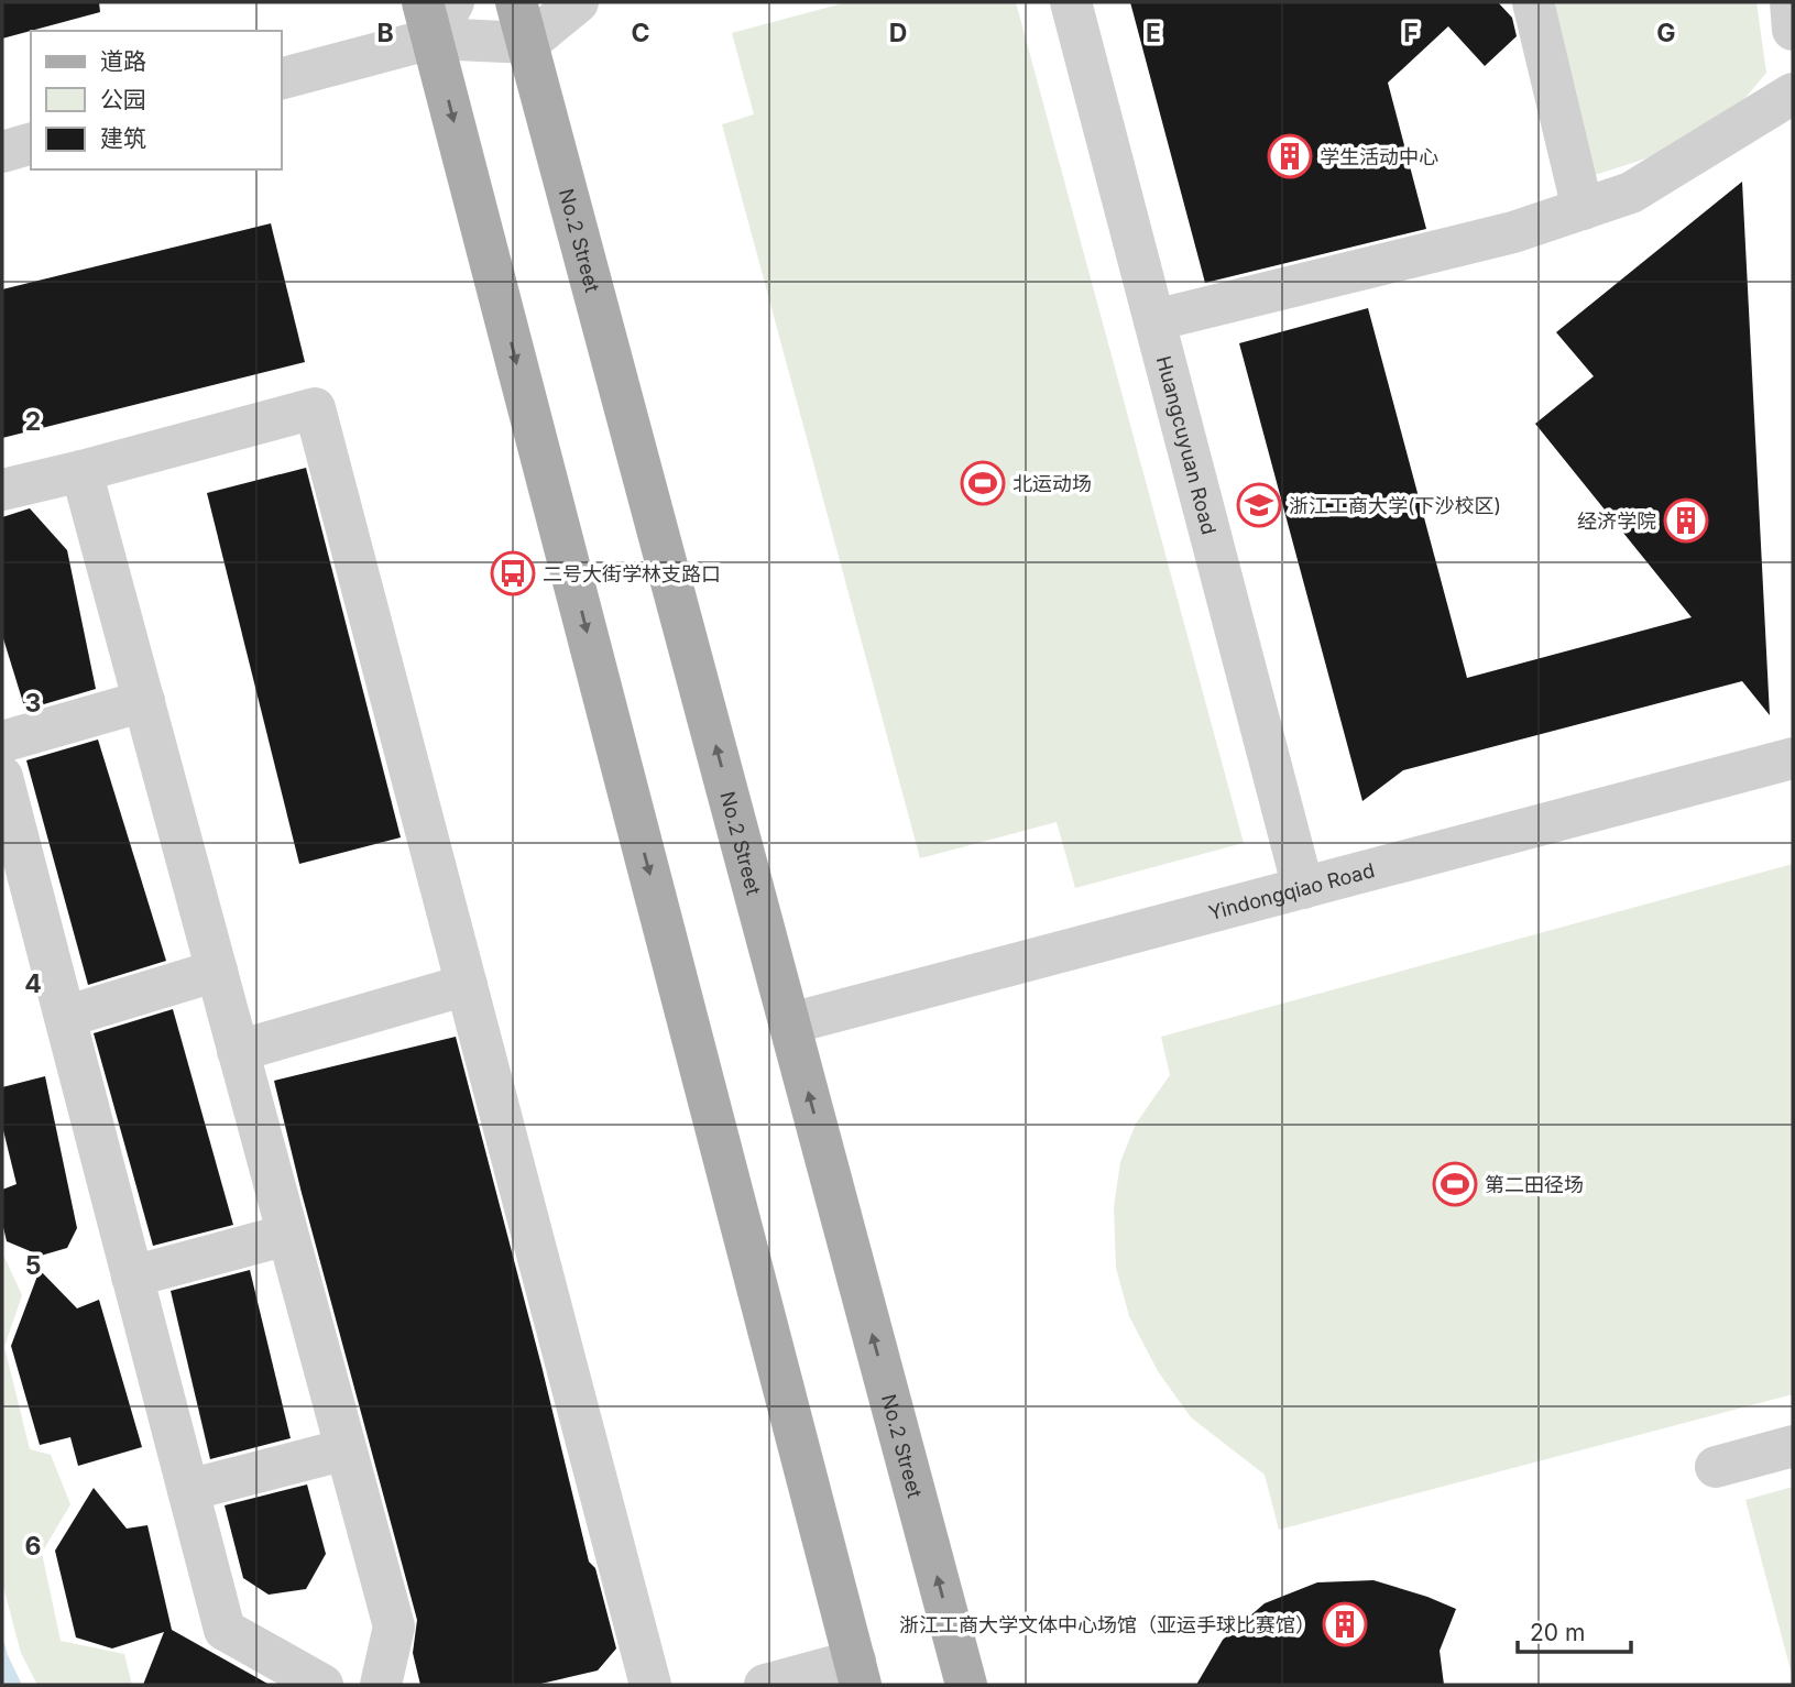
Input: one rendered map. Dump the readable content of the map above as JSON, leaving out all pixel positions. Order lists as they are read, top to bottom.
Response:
{
  "streets": {
    "main road": ["No.2 Street"],
    "street": ["Huangcuyuan Road", "Yindongqiao Road"]
  },
  "crossings": [
    ["No.2 Street", "Yindongqiao Road"],
    ["Huangcuyuan Road", "Yindongqiao Road"]
  ],
  "places": {
    "building": ["学生活动中心", "经济学院", "浙江工商大学文体中心场馆（亚运手球比赛馆）"],
    "sports": ["北运动场", "第二田径场"],
    "school or university": ["浙江工商大学(下沙校区)"],
    "bus stop": ["二号大街学林支路口"]
  },
  "legend": ["道路", "公园", "建筑"],
  "scale_bar": "20 m",
  "grid": {
    "columns": [
      "B",
      "C",
      "D",
      "E",
      "F",
      "G"
    ],
    "rows": [
      "2",
      "3",
      "4",
      "5",
      "6"
    ]
  }
}
